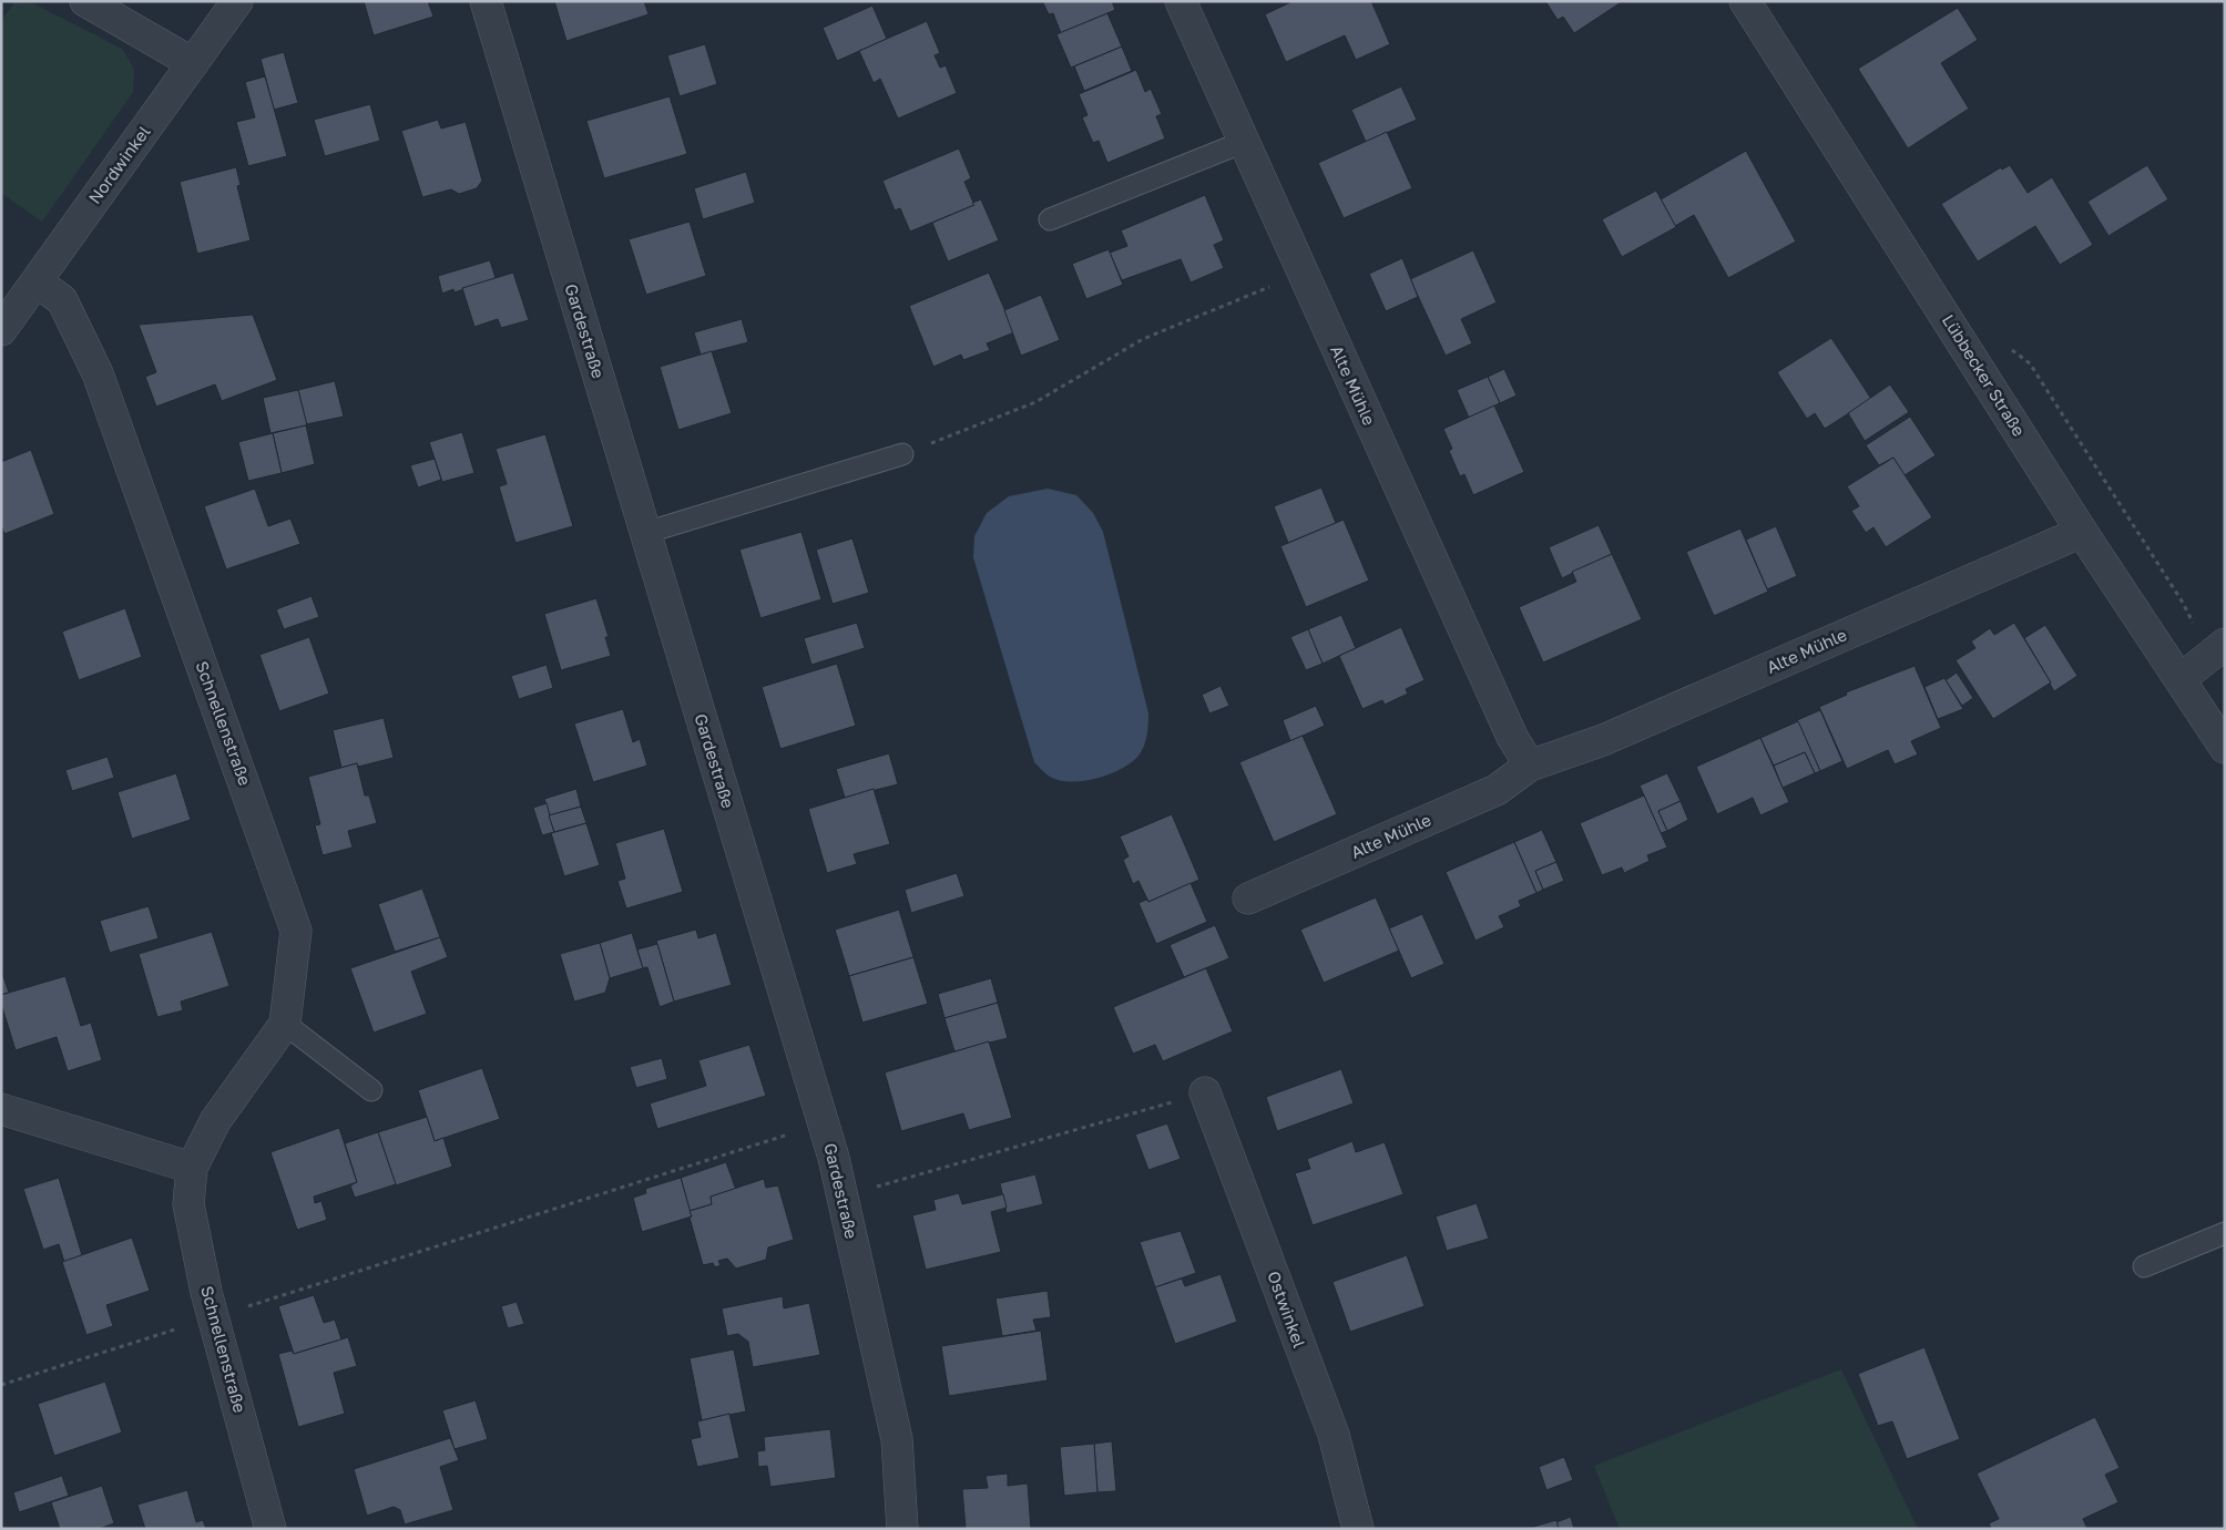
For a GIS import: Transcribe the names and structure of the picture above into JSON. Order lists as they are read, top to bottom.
{
  "streets": {
    "street": [
      "Nordwinkel",
      "Gardestraße",
      "Lübbecker Straße",
      "Alte Mühle",
      "Schnellenstraße",
      "Ostwinkel"
    ]
  },
  "crossings": [
    ["Nordwinkel", "Schnellenstraße"],
    ["Lübbecker Straße", "Alte Mühle"]
  ]
}
